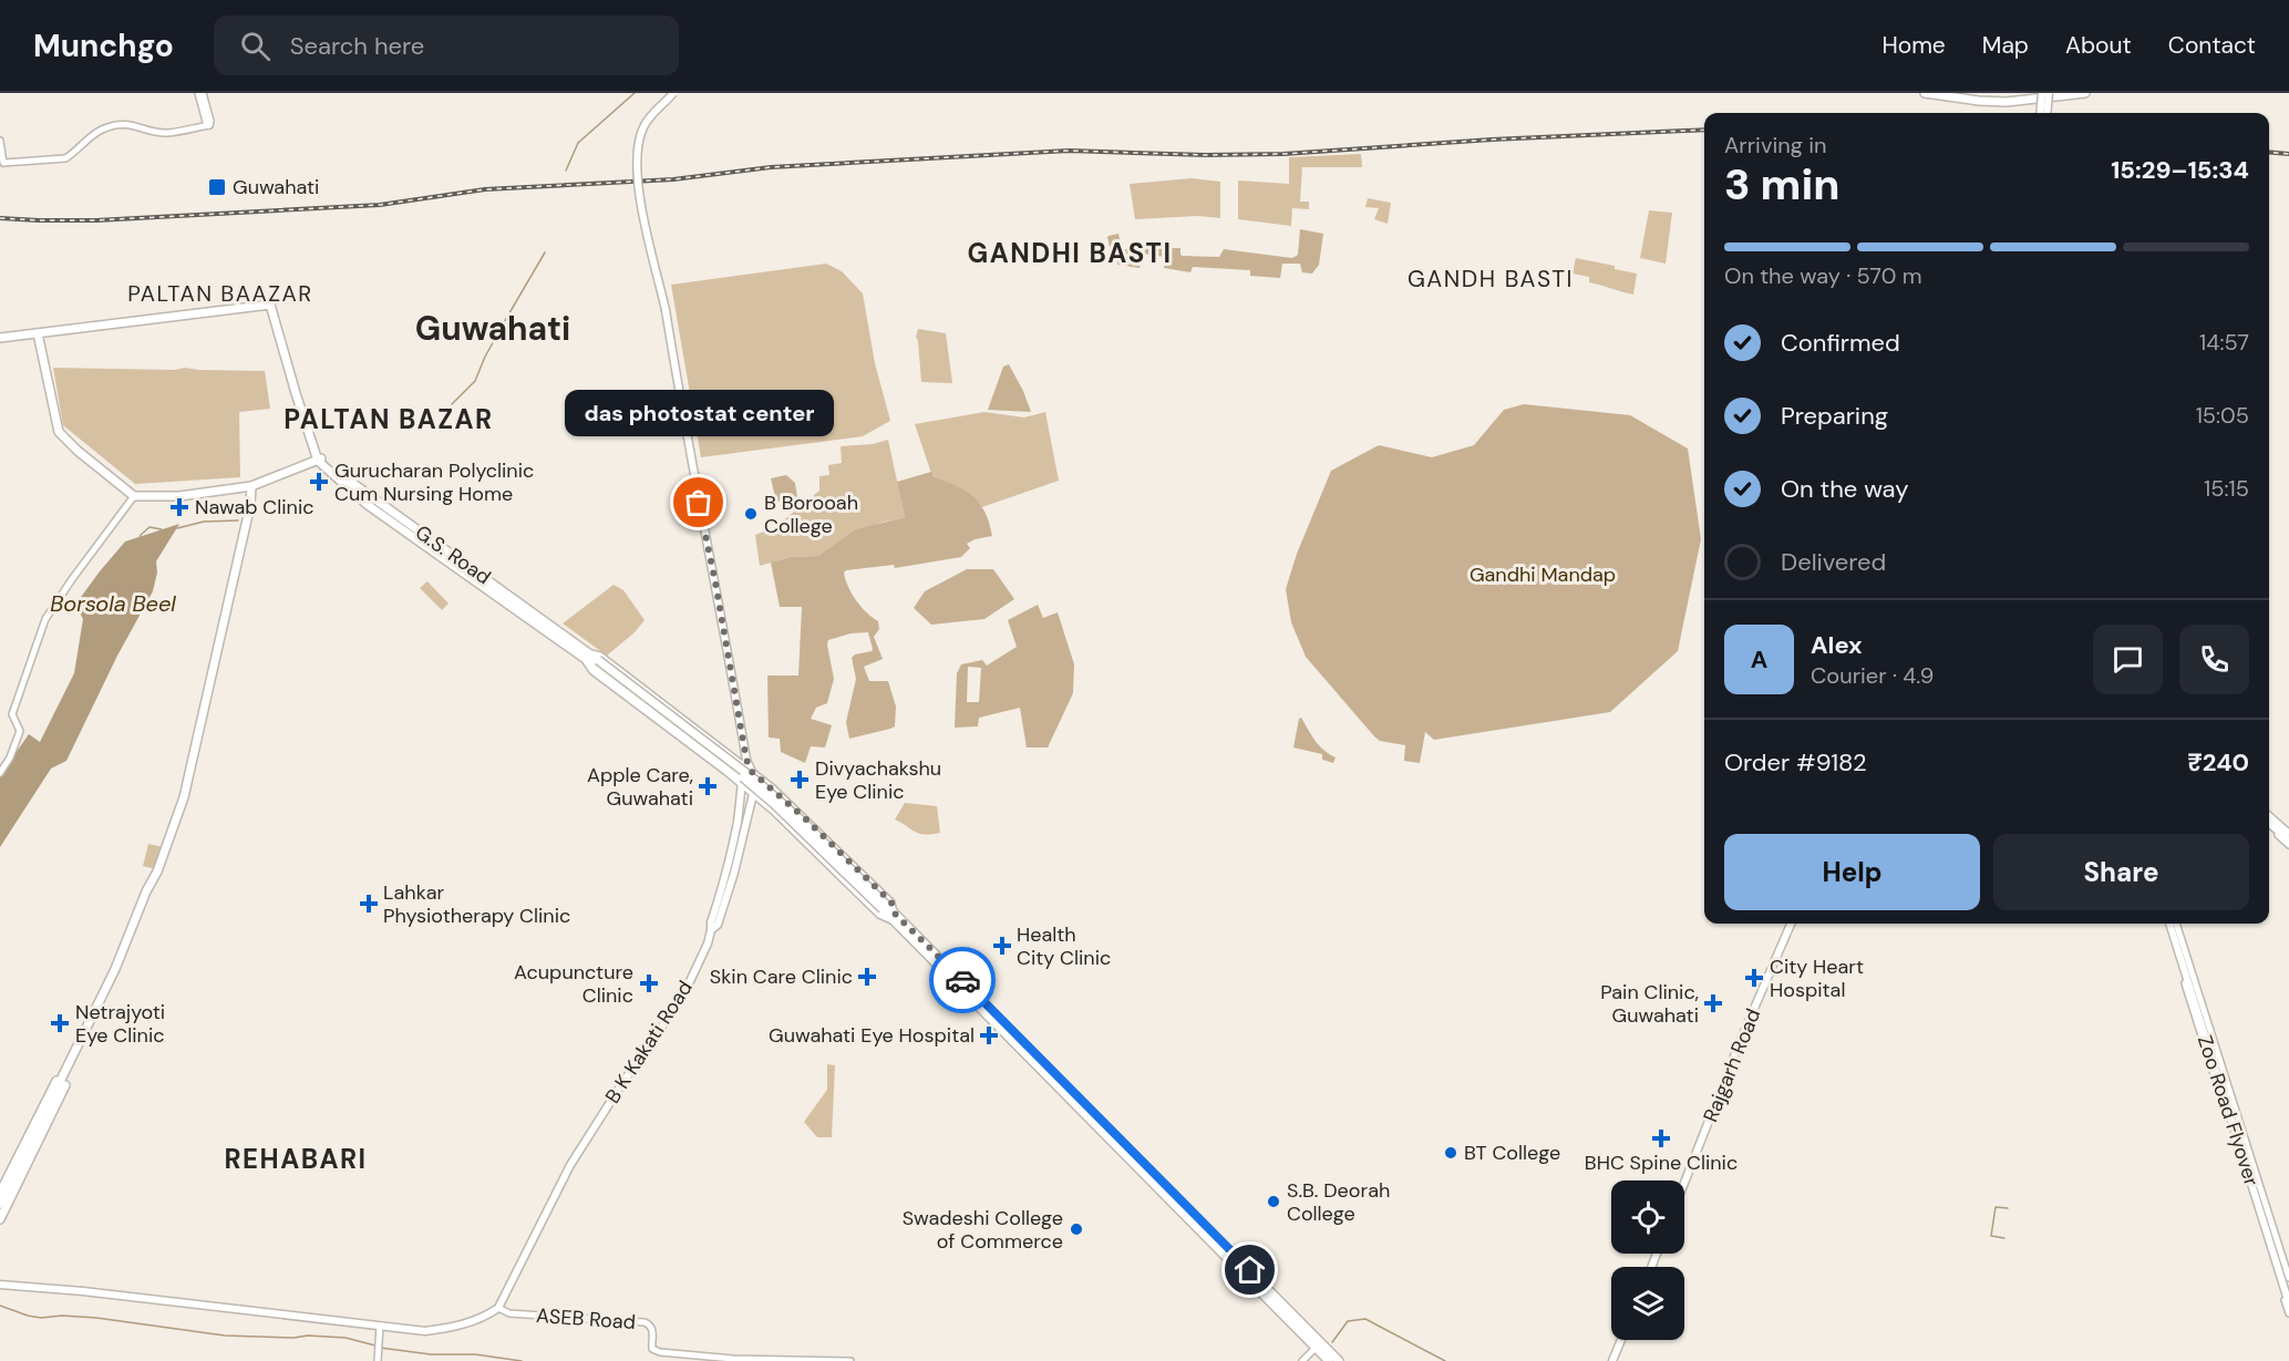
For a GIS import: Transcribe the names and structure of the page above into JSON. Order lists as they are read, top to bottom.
{
  "streets": {
    "main road": [
      "G.S. Road",
      "B K Kakati Road",
      "Rajgarh Road",
      "Zoo Road Flyover"
    ],
    "street": ["ASEB Road"]
  },
  "crossings": [
    ["B K Kakati Road", "ASEB Road"]
  ],
  "districts": [
    "GANDHI BASTI",
    "GANDH BASTI",
    "PALTAN BAAZAR",
    "Guwahati",
    "PALTAN BAZAR",
    "REHABARI"
  ],
  "water": ["Borsola Beel"],
  "parks": ["Gandhi Mandap"],
  "places": {
    "transit": ["Guwahati"],
    "health": [
      "Gurucharan Polyclinic Cum Nursing Home",
      "Nawab Clinic",
      "Divyachakshu Eye Clinic",
      "Apple Care, Guwahati",
      "Lahkar Physiotherapy Clinic",
      "Health City Clinic",
      "Skin Care Clinic",
      "City Heart Hospital",
      "Acupuncture Clinic",
      "Pain Clinic, Guwahati",
      "Netrajyoti Eye Clinic",
      "Guwahati Eye Hospital",
      "BHC Spine Clinic"
    ],
    "other": [
      "das photostat center",
      "B Borooah College",
      "BT College",
      "S.B. Deorah College",
      "Swadeshi College of Commerce"
    ]
  },
  "page": {
    "header": "Munchgo",
    "search": "Search here",
    "nav": [
      "Home",
      "Map",
      "About",
      "Contact"
    ],
    "heading": ["3 min", "Arriving in", "15:29–15:34"],
    "panel": [
      "Alex",
      "Courier · 4.9",
      "Order #9182",
      "₹240"
    ],
    "bar": "On the way · 570 m",
    "list": [
      ["Confirmed", "14:57"],
      ["Preparing", "15:05"],
      ["On the way", "15:15"],
      "Delivered"
    ],
    "bubble": "das photostat center",
    "round": "A",
    "buttons": ["Help", "Share"]
  }
}
